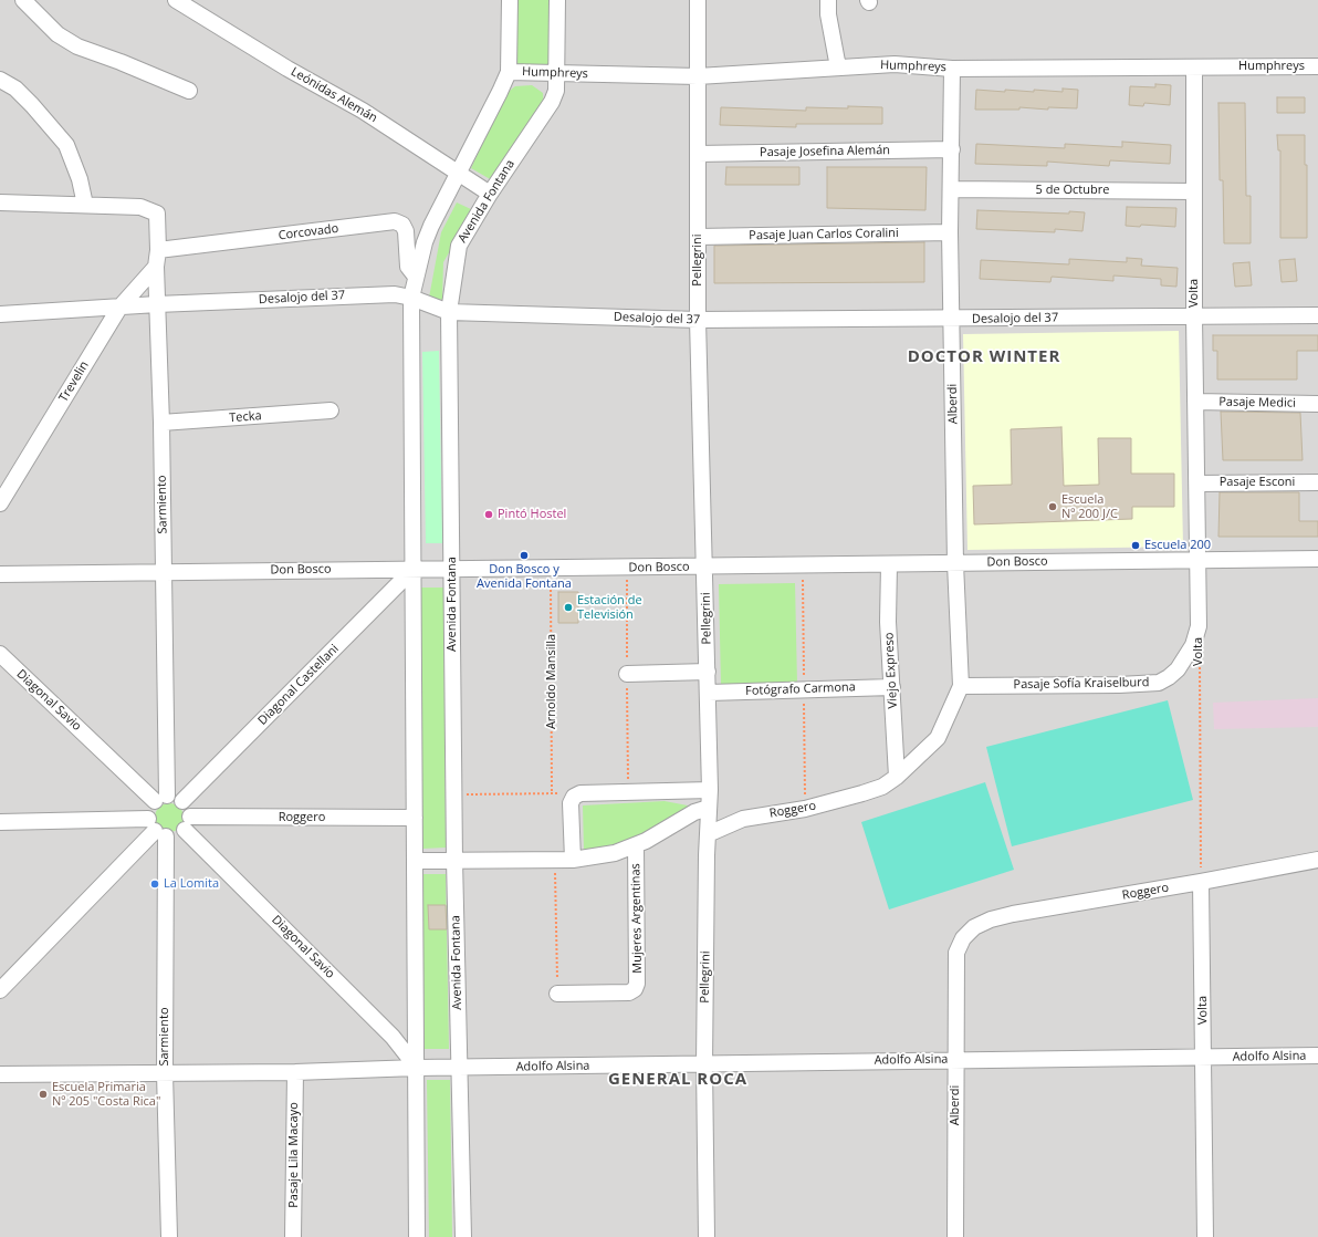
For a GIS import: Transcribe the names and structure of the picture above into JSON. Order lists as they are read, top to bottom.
{
  "streets": {
    "street": [
      "Humphreys",
      "Leónidas Alemán",
      "Pasaje Josefina Alemán",
      "5 de Octubre",
      "Avenida Fontana",
      "Corcovado",
      "Pasaje Juan Carlos Coralini",
      "Pellegrini",
      "Volta",
      "Desalojo del 37",
      "Trevelin",
      "Pasaje Medici",
      "Alberdi",
      "Tecka",
      "Pasaje Esconi",
      "Sarmiento",
      "Don Bosco",
      "Viejo Expreso",
      "Pasaje Sofía Kraiselburd",
      "Diagonal Castellani",
      "Fotógrafo Carmona",
      "Diagonal Savio",
      "Roggero",
      "Mujeres Argentinas",
      "Adolfo Alsina",
      "Pasaje Lila Macayo"
    ],
    "path": ["Arnoldo Mansilla"]
  },
  "crossings": [
    ["Humphreys", "Avenida Fontana"],
    ["Humphreys", "Pellegrini"],
    ["Humphreys", "Volta"],
    ["Humphreys", "Alberdi"],
    ["Leónidas Alemán", "Avenida Fontana"],
    ["Pasaje Josefina Alemán", "Pellegrini"],
    ["Pasaje Josefina Alemán", "Alberdi"],
    ["5 de Octubre", "Volta"],
    ["5 de Octubre", "Alberdi"],
    ["Avenida Fontana", "Desalojo del 37"],
    ["Avenida Fontana", "Don Bosco"],
    ["Avenida Fontana", "Adolfo Alsina"],
    ["Corcovado", "Sarmiento"],
    ["Pasaje Juan Carlos Coralini", "Pellegrini"],
    ["Pasaje Juan Carlos Coralini", "Alberdi"],
    ["Pellegrini", "Desalojo del 37"],
    ["Pellegrini", "Don Bosco"],
    ["Pellegrini", "Fotógrafo Carmona"],
    ["Pellegrini", "Roggero"],
    ["Pellegrini", "Adolfo Alsina"],
    ["Volta", "Desalojo del 37"],
    ["Volta", "Pasaje Medici"],
    ["Volta", "Pasaje Esconi"],
    ["Volta", "Don Bosco"],
    ["Volta", "Pasaje Sofía Kraiselburd"],
    ["Volta", "Roggero"],
    ["Volta", "Adolfo Alsina"],
    ["Desalojo del 37", "Trevelin"],
    ["Desalojo del 37", "Alberdi"],
    ["Desalojo del 37", "Sarmiento"],
    ["Trevelin", "Sarmiento"],
    ["Alberdi", "Don Bosco"],
    ["Alberdi", "Pasaje Sofía Kraiselburd"],
    ["Alberdi", "Roggero"],
    ["Alberdi", "Adolfo Alsina"],
    ["Tecka", "Sarmiento"],
    ["Sarmiento", "Don Bosco"],
    ["Sarmiento", "Diagonal Castellani"],
    ["Sarmiento", "Diagonal Savio"],
    ["Sarmiento", "Roggero"],
    ["Sarmiento", "Adolfo Alsina"],
    ["Don Bosco", "Viejo Expreso"],
    ["Don Bosco", "Arnoldo Mansilla"],
    ["Don Bosco", "Diagonal Castellani"],
    ["Viejo Expreso", "Fotógrafo Carmona"],
    ["Viejo Expreso", "Roggero"],
    ["Pasaje Sofía Kraiselburd", "Roggero"],
    ["Diagonal Castellani", "Diagonal Savio"],
    ["Diagonal Castellani", "Roggero"],
    ["Diagonal Savio", "Roggero"],
    ["Diagonal Savio", "Adolfo Alsina"],
    ["Adolfo Alsina", "Pasaje Lila Macayo"]
  ],
  "districts": ["DOCTOR WINTER", "GENERAL ROCA"],
  "places": [
    "Escuela Nº 200 J/C",
    "Pintó Hostel",
    "Escuela 200",
    "Don Bosco y Avenida Fontana",
    "Estación de Televisión",
    "La Lomita",
    "Escuela Primaria Nº 205 \"Costa Rica\""
  ]
}
